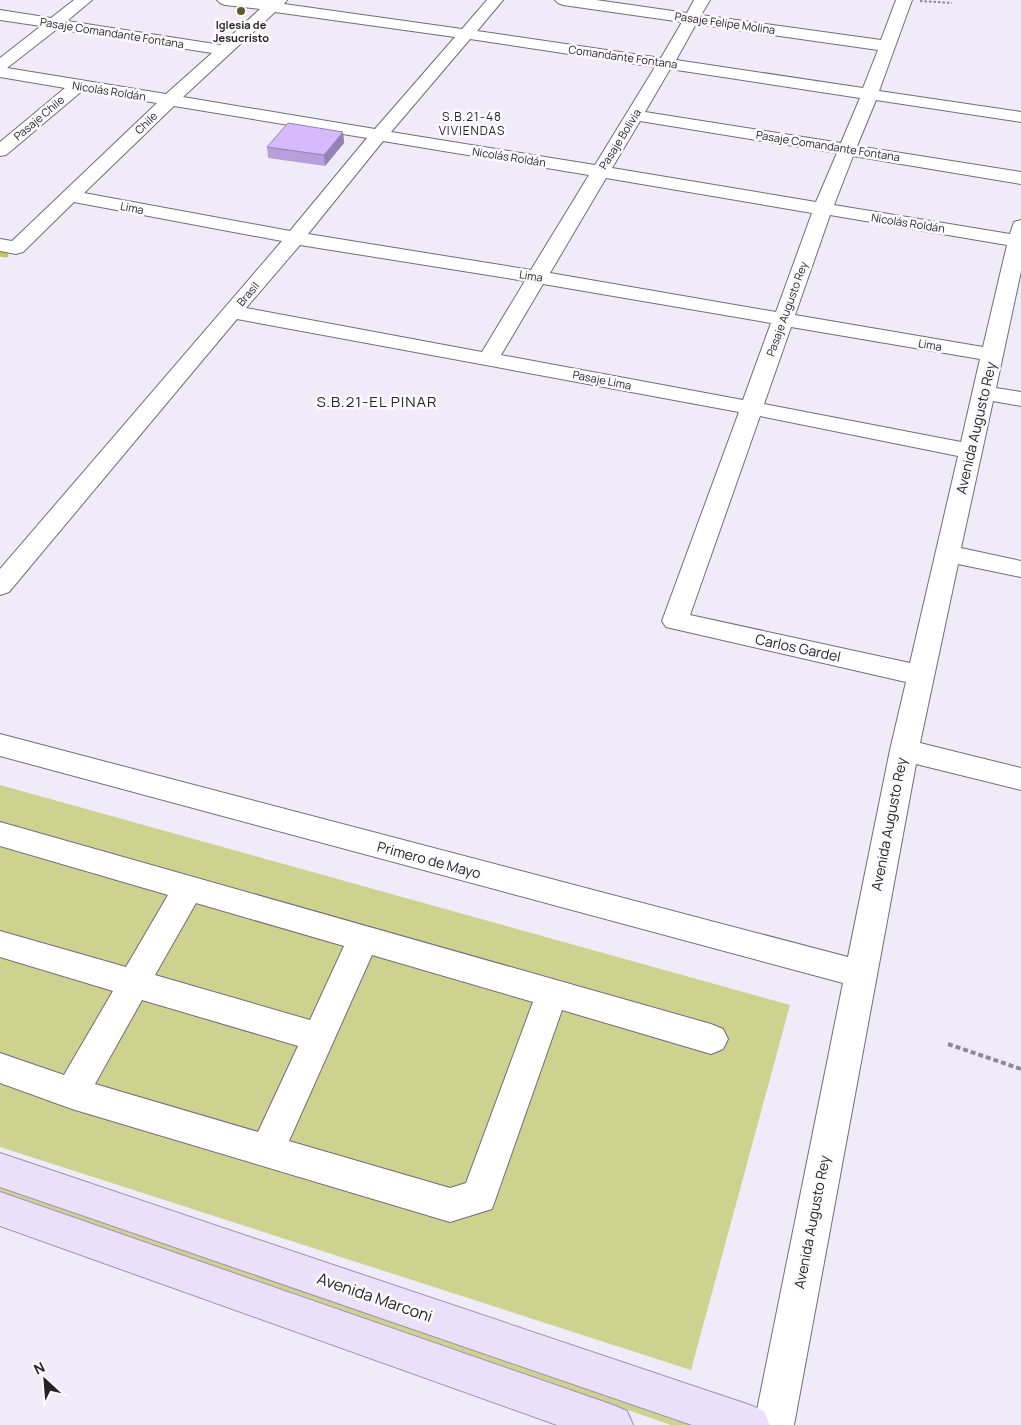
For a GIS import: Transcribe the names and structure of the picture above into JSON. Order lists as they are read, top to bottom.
{
  "streets": {
    "main road": ["Avenida Marconi"],
    "street": [
      "Pasaje Felipe Molina",
      "Pasaje Comandante Fontana",
      "Comandante Fontana",
      "Nicolás Roldán",
      "Pasaje Chile",
      "Chile",
      "Pasaje Bolivia",
      "Lima",
      "Brasil",
      "Pasaje Augusto Rey",
      "Pasaje Lima",
      "Avenida Augusto Rey",
      "Carlos Gardel",
      "Primero de Mayo"
    ]
  },
  "crossings": [
    ["Pasaje Felipe Molina", "Pasaje Bolivia"],
    ["Pasaje Felipe Molina", "Pasaje Augusto Rey"],
    ["Pasaje Comandante Fontana", "Chile"],
    ["Pasaje Comandante Fontana", "Pasaje Bolivia"],
    ["Pasaje Comandante Fontana", "Pasaje Augusto Rey"],
    ["Comandante Fontana", "Chile"],
    ["Comandante Fontana", "Pasaje Bolivia"],
    ["Comandante Fontana", "Brasil"],
    ["Comandante Fontana", "Pasaje Augusto Rey"],
    ["Nicolás Roldán", "Pasaje Chile"],
    ["Nicolás Roldán", "Chile"],
    ["Nicolás Roldán", "Pasaje Bolivia"],
    ["Nicolás Roldán", "Brasil"],
    ["Nicolás Roldán", "Pasaje Augusto Rey"],
    ["Nicolás Roldán", "Avenida Augusto Rey"],
    ["Chile", "Lima"],
    ["Pasaje Bolivia", "Lima"],
    ["Pasaje Bolivia", "Pasaje Lima"],
    ["Lima", "Brasil"],
    ["Lima", "Pasaje Augusto Rey"],
    ["Lima", "Avenida Augusto Rey"],
    ["Brasil", "Pasaje Lima"],
    ["Pasaje Augusto Rey", "Pasaje Lima"],
    ["Pasaje Augusto Rey", "Carlos Gardel"],
    ["Pasaje Lima", "Avenida Augusto Rey"],
    ["Avenida Augusto Rey", "Carlos Gardel"],
    ["Avenida Augusto Rey", "Primero de Mayo"]
  ],
  "districts": ["S.B.21-48 VIVIENDAS", "S.B.21-EL PINAR"],
  "places": ["Iglesia de Jesucristo"],
  "north": "top left"
}
